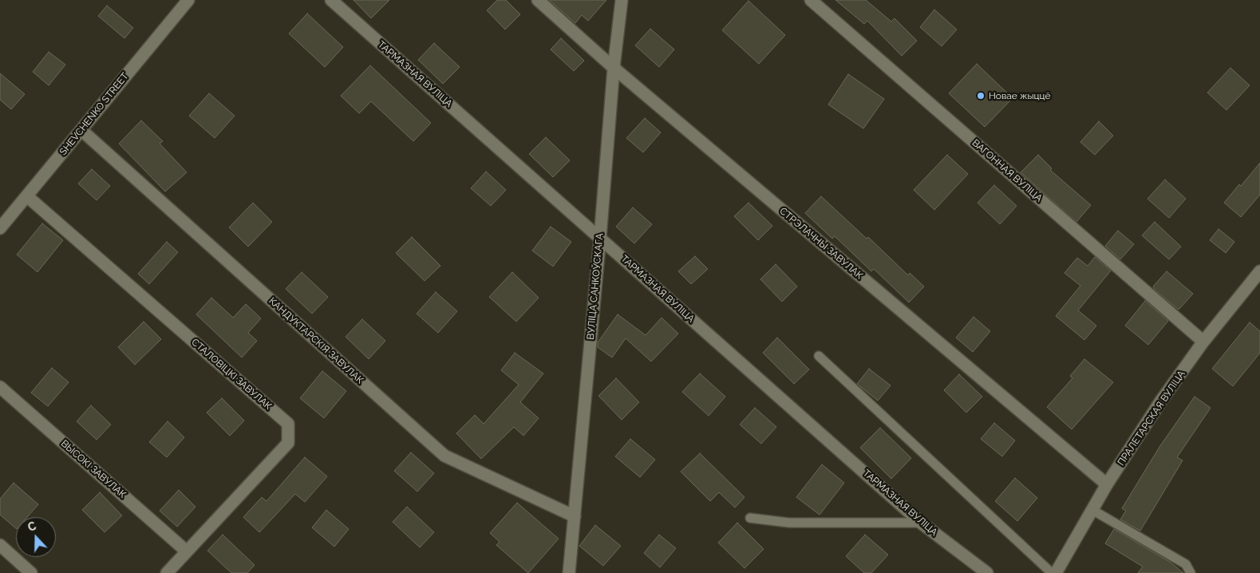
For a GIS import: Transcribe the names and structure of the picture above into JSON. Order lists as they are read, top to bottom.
{
  "streets": {
    "street": [
      "ТАРМАЗНАЯ ВУЛІЦА",
      "SHEVCHENKO STREET",
      "ВАГОННАЯ ВУЛІЦА",
      "СТРЭЛАЧНЫ ЗАВУЛАК",
      "ВУЛІЦА САНКОЎСКАГА",
      "КАНДУКТАРСКІЯ ЗАВУЛАК",
      "СТАЛОВІЦКІ ЗАВУЛАК",
      "ПРАЛЕТАРСКАЯ ВУЛІЦА",
      "ВЫСОКІ ЗАВУЛАК"
    ]
  },
  "crossings": [
    ["ТАРМАЗНАЯ ВУЛІЦА", "ВУЛІЦА САНКОЎСКАГА"],
    ["SHEVCHENKO STREET", "КАНДУКТАРСКІЯ ЗАВУЛАК"],
    ["SHEVCHENKO STREET", "СТАЛОВІЦКІ ЗАВУЛАК"],
    ["ВАГОННАЯ ВУЛІЦА", "ПРАЛЕТАРСКАЯ ВУЛІЦА"],
    ["СТРЭЛАЧНЫ ЗАВУЛАК", "ВУЛІЦА САНКОЎСКАГА"],
    ["СТРЭЛАЧНЫ ЗАВУЛАК", "ПРАЛЕТАРСКАЯ ВУЛІЦА"],
    ["ВУЛІЦА САНКОЎСКАГА", "КАНДУКТАРСКІЯ ЗАВУЛАК"],
    ["СТАЛОВІЦКІ ЗАВУЛАК", "ВЫСОКІ ЗАВУЛАК"]
  ],
  "places": ["Новае жыццё"],
  "north": "top"
}
